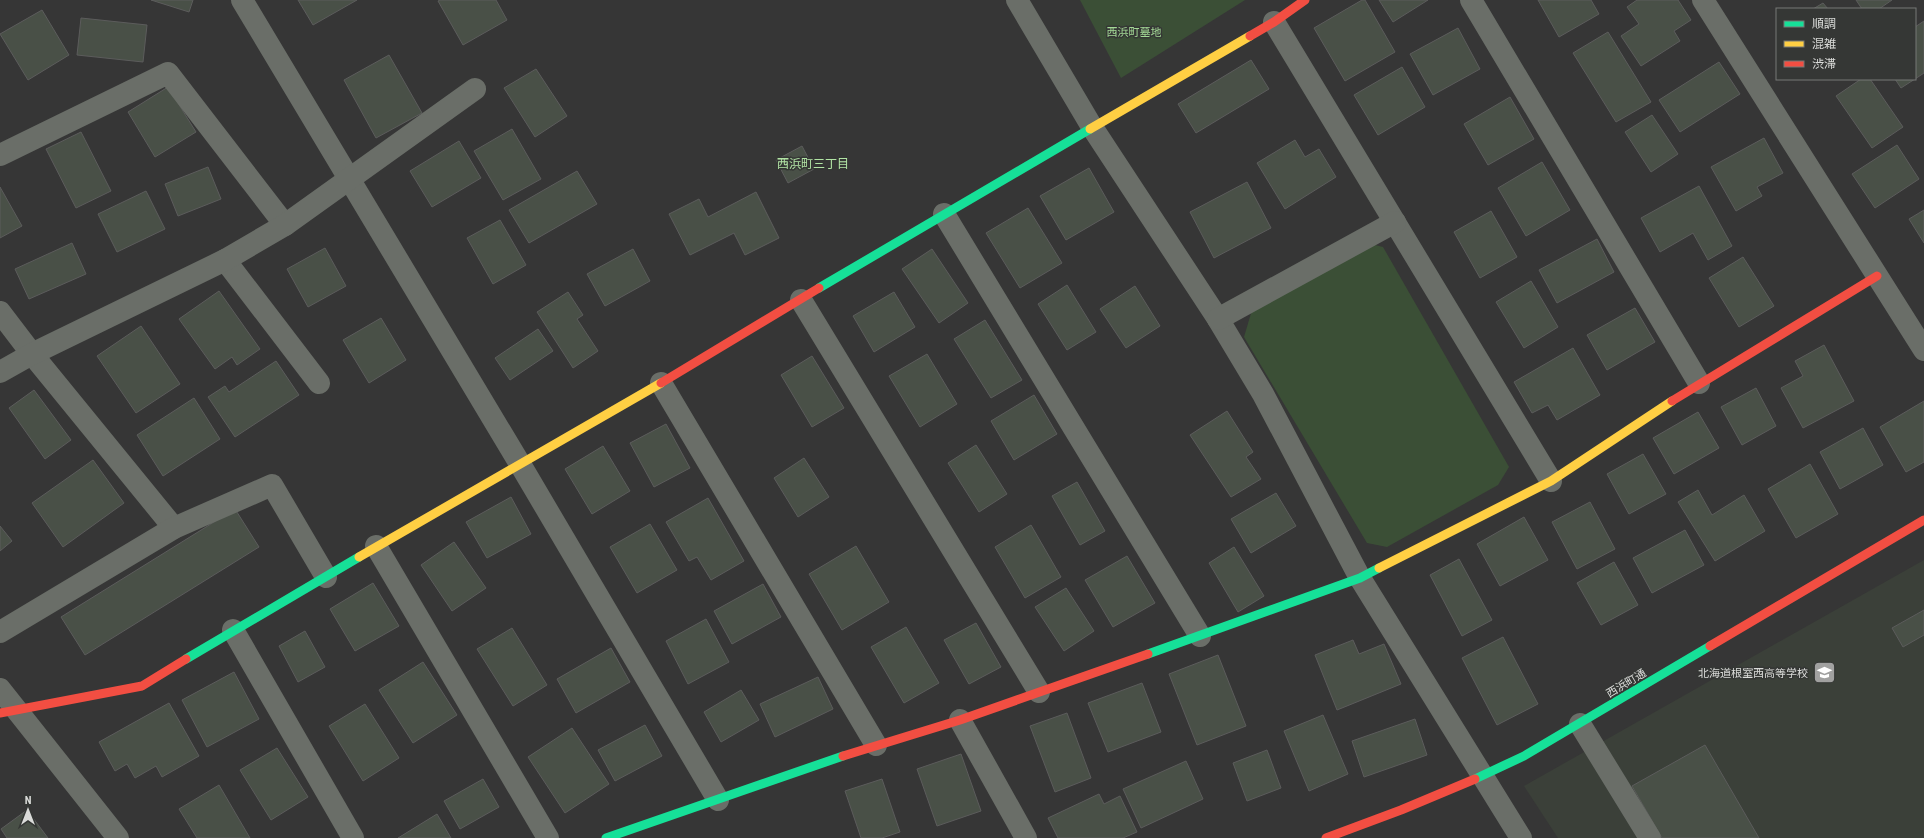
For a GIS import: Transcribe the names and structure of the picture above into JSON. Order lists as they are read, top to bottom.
{
  "streets": {
    "street": ["西浜町通"]
  },
  "districts": ["西浜町三丁目"],
  "parks": ["西浜町墓地"],
  "places": {
    "school or university": ["北海道根室西高等学校"]
  },
  "legend": ["順調", "混雑", "渋滞"],
  "north": "top"
}
